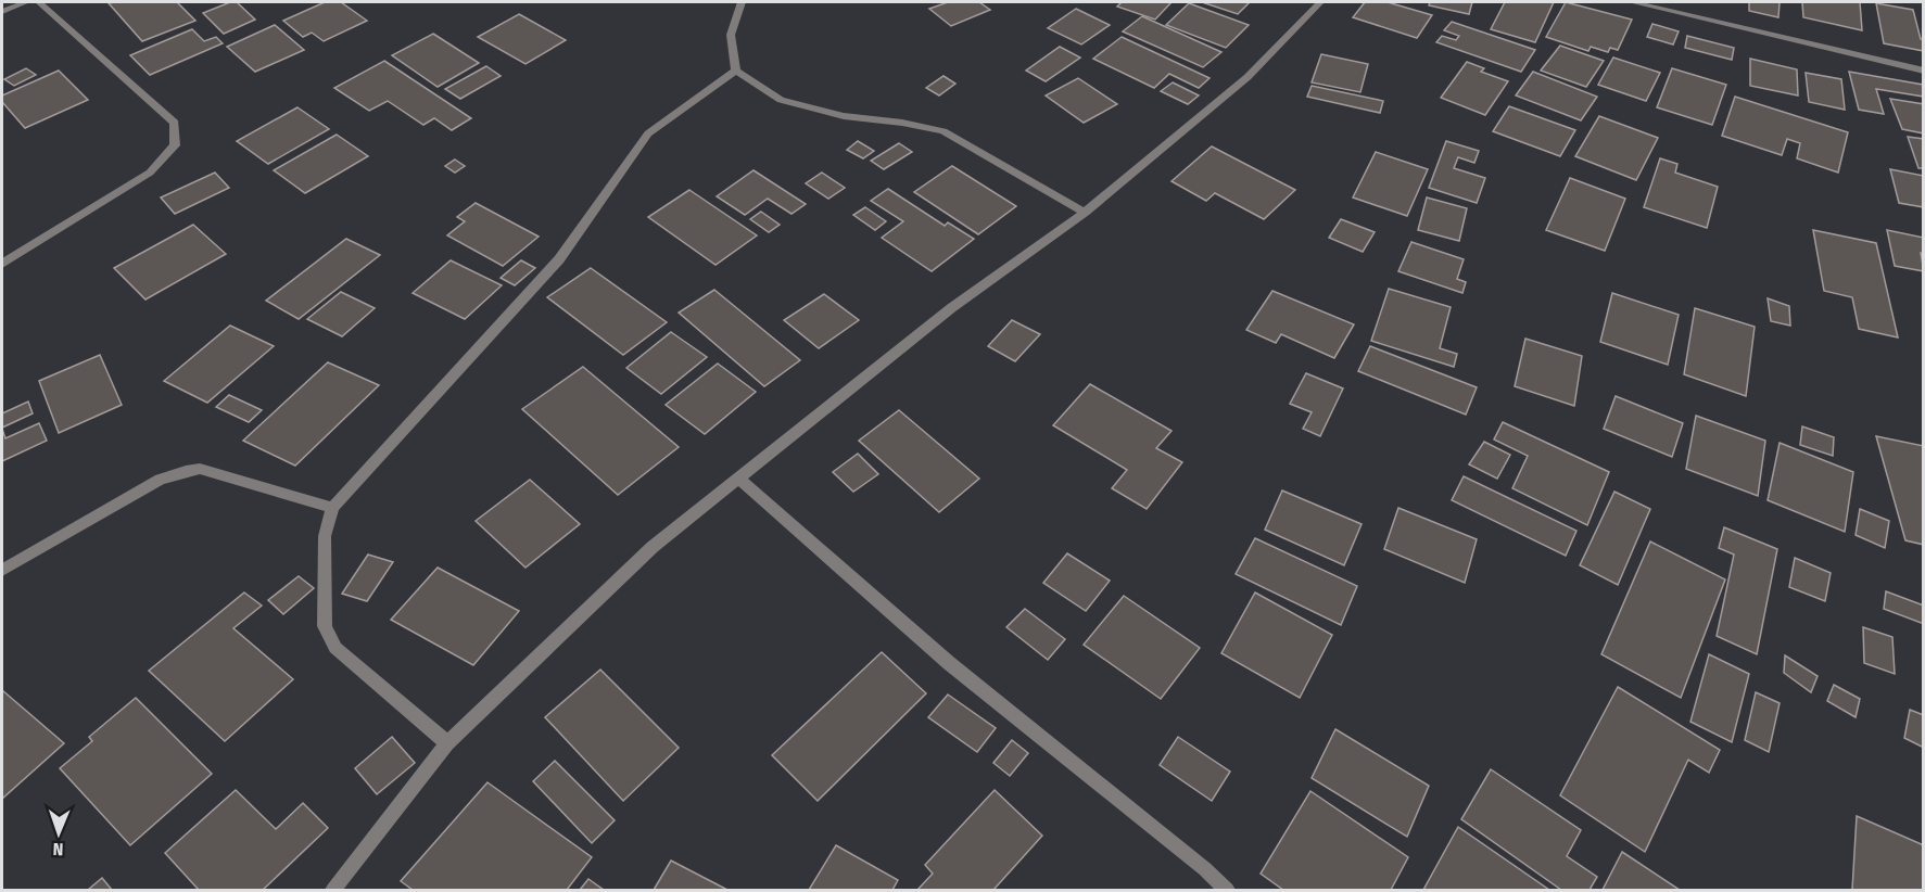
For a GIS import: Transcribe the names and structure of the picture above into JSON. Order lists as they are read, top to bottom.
{
  "north": "bottom"
}
